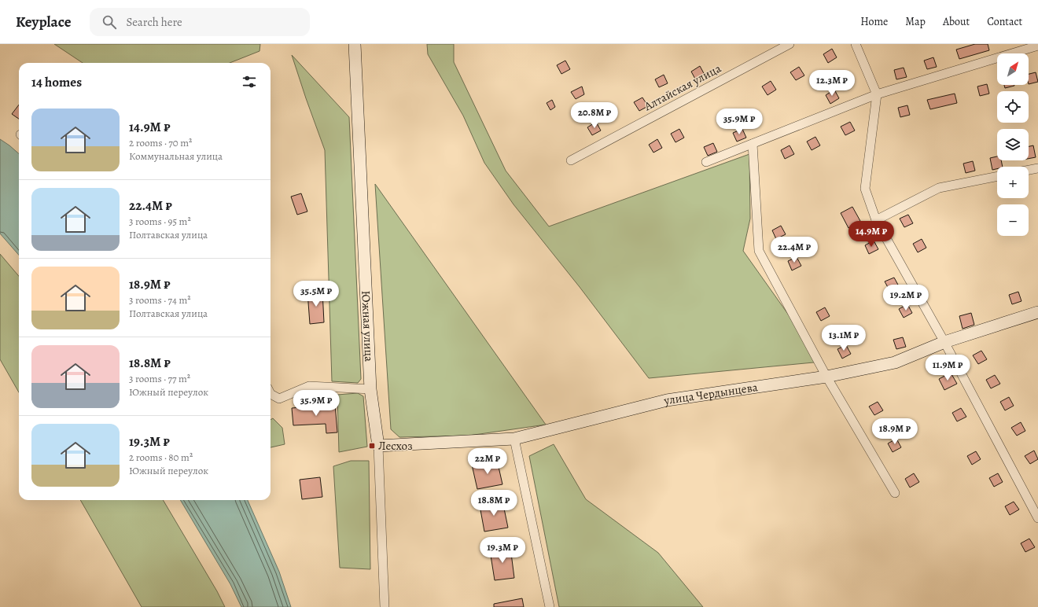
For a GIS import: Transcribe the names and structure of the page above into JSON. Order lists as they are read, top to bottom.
{
  "streets": {
    "street": ["Алтайская улица", "Южная улица", "улица Чердынцева"]
  },
  "crossings": [
    ["Южная улица", "улица Чердынцева"]
  ],
  "places": {
    "transit": ["Лесхоз"]
  },
  "north": "top right",
  "page": {
    "header": "Keyplace",
    "search": "Search here",
    "nav": [
      "Home",
      "Map",
      "About",
      "Contact"
    ],
    "map_buttons": ["+", "−"],
    "heading": "14 homes",
    "price": [
      "12.3M ₽",
      "20.8M ₽",
      "35.9M ₽",
      "14.9M ₽",
      "22.4M ₽",
      "35.5M ₽",
      "19.2M ₽",
      "13.1M ₽",
      "11.9M ₽",
      "35.9M ₽",
      "18.9M ₽",
      "22M ₽",
      "18.8M ₽",
      "19.3M ₽"
    ],
    "list": [
      {
        "name": "14.9M ₽",
        "note": "2 rooms · 70 m² · Коммунальная улица"
      },
      {
        "name": "22.4M ₽",
        "note": "3 rooms · 95 m² · Полтавская улица"
      },
      {
        "name": "18.9M ₽",
        "note": "3 rooms · 74 m² · Полтавская улица"
      },
      {
        "name": "18.8M ₽",
        "note": "3 rooms · 77 m² · Южный переулок"
      },
      {
        "name": "19.3M ₽",
        "note": "2 rooms · 80 m² · Южный переулок"
      }
    ]
  }
}
